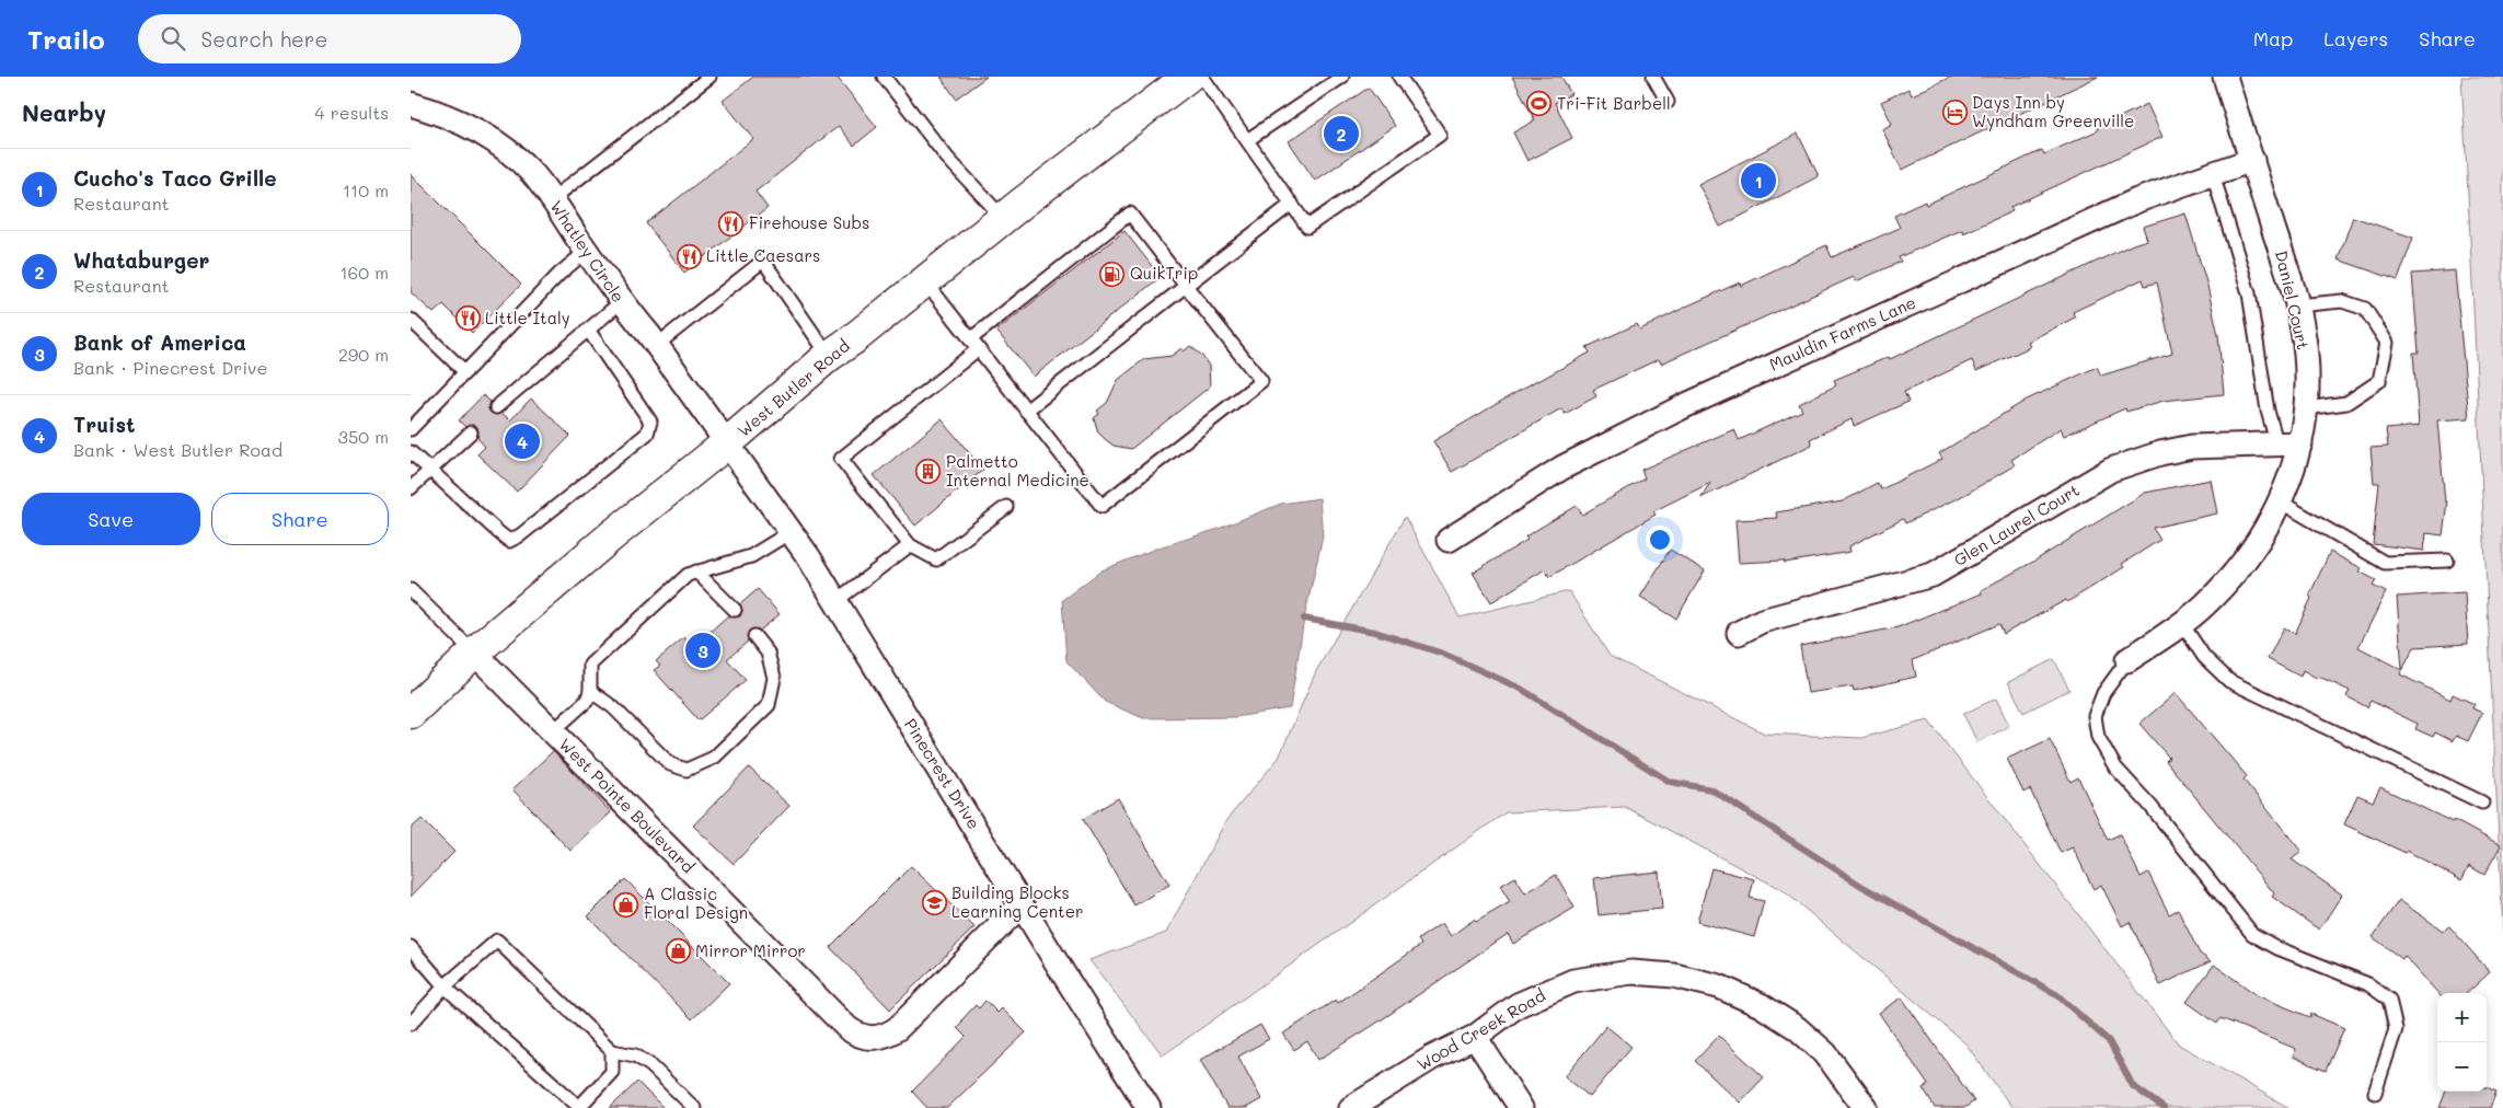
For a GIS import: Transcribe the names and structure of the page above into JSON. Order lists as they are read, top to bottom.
{
  "streets": {
    "main road": ["West Butler Road"],
    "street": [
      "Whatley Circle",
      "Daniel Court",
      "Mauldin Farms Lane",
      "Glen Laurel Court",
      "Pinecrest Drive",
      "West Pointe Boulevard",
      "Wood Creek Road"
    ]
  },
  "crossings": [
    ["Whatley Circle", "West Butler Road"],
    ["Whatley Circle", "Pinecrest Drive"],
    ["Daniel Court", "Mauldin Farms Lane"],
    ["Daniel Court", "Glen Laurel Court"],
    ["West Butler Road", "Pinecrest Drive"],
    ["West Butler Road", "West Pointe Boulevard"],
    ["Pinecrest Drive", "West Pointe Boulevard"]
  ],
  "places": {
    "sports": ["Tri-Fit Barbell"],
    "hotel": ["Days Inn by Wyndham Greenville"],
    "restaurant": ["Firehouse Subs", "Little Caesars", "Little Italy"],
    "fuel station": ["QuikTrip"],
    "building": ["Palmetto Internal Medicine"],
    "school or university": ["Building Blocks Learning Center"],
    "shop": ["A Classic Floral Design", "Mirror Mirror"]
  },
  "page": {
    "header": "Trailo",
    "search": "Search here",
    "nav": ["Map", "Layers", "Share"],
    "heading": ["Nearby", "4 results"],
    "pins": [
      "2",
      "1",
      "4",
      "3"
    ],
    "list": [
      {
        "mark": "1",
        "name": "Cucho's Taco Grille",
        "note": "Restaurant",
        "value": "110 m"
      },
      {
        "mark": "2",
        "name": "Whataburger",
        "note": "Restaurant",
        "value": "160 m"
      },
      {
        "mark": "3",
        "name": "Bank of America",
        "note": "Bank · Pinecrest Drive",
        "value": "290 m"
      },
      {
        "mark": "4",
        "name": "Truist",
        "note": "Bank · West Butler Road",
        "value": "350 m"
      }
    ],
    "buttons": ["Save", "Share"],
    "map_buttons": ["+", "−"]
  }
}
